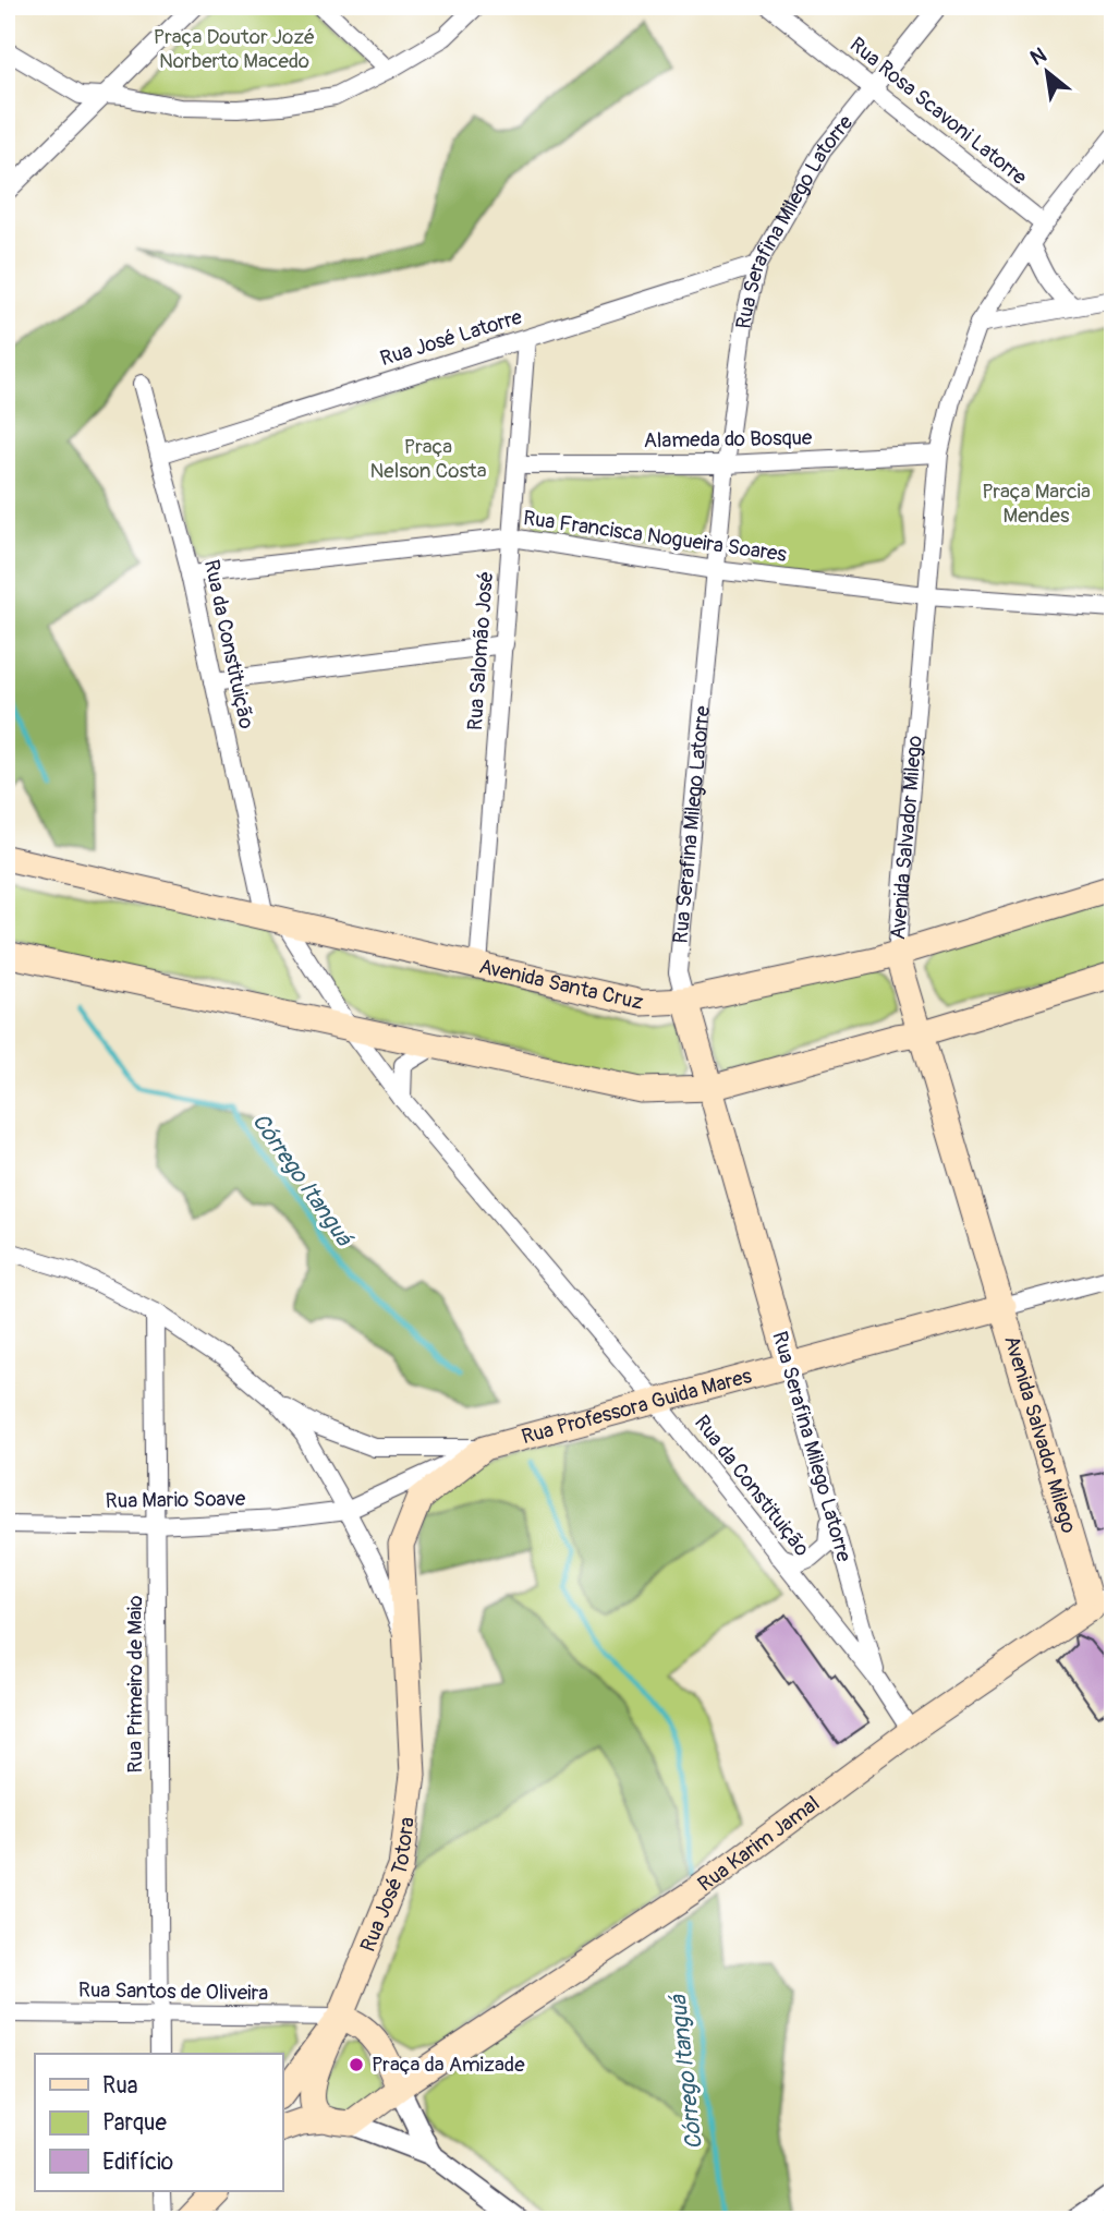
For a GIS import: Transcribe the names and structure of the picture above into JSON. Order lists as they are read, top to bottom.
{
  "streets": {
    "main road": [
      "Rua Serafina Milego Latorre",
      "Avenida Salvador Milego",
      "Avenida Santa Cruz",
      "Rua Professora Guida Mares",
      "Rua Karim Jamal",
      "Rua José Totora"
    ],
    "street": [
      "Rua Rosa Scavoni Latorre",
      "Rua José Latorre",
      "Alameda do Bosque",
      "Rua Francisca Nogueira Soares",
      "Rua da Constituição",
      "Rua Salomão José",
      "Rua Mario Soave",
      "Rua Primeiro de Maio",
      "Rua Santos de Oliveira"
    ]
  },
  "crossings": [
    ["Rua Rosa Scavoni Latorre", "Rua Serafina Milego Latorre"],
    ["Rua Rosa Scavoni Latorre", "Avenida Salvador Milego"],
    ["Rua Serafina Milego Latorre", "Rua José Latorre"],
    ["Rua Serafina Milego Latorre", "Alameda do Bosque"],
    ["Rua Serafina Milego Latorre", "Rua Francisca Nogueira Soares"],
    ["Rua Serafina Milego Latorre", "Rua da Constituição"],
    ["Rua Serafina Milego Latorre", "Avenida Santa Cruz"],
    ["Rua Serafina Milego Latorre", "Rua Professora Guida Mares"],
    ["Rua José Latorre", "Rua da Constituição"],
    ["Rua José Latorre", "Rua Salomão José"],
    ["Alameda do Bosque", "Rua Salomão José"],
    ["Alameda do Bosque", "Avenida Salvador Milego"],
    ["Rua Francisca Nogueira Soares", "Rua da Constituição"],
    ["Rua Francisca Nogueira Soares", "Rua Salomão José"],
    ["Rua Francisca Nogueira Soares", "Avenida Salvador Milego"],
    ["Rua da Constituição", "Avenida Santa Cruz"],
    ["Rua da Constituição", "Rua Professora Guida Mares"],
    ["Rua da Constituição", "Rua Karim Jamal"],
    ["Rua Salomão José", "Avenida Santa Cruz"],
    ["Avenida Salvador Milego", "Avenida Santa Cruz"],
    ["Avenida Salvador Milego", "Rua Professora Guida Mares"],
    ["Avenida Salvador Milego", "Rua Karim Jamal"],
    ["Rua Professora Guida Mares", "Rua Mario Soave"],
    ["Rua Professora Guida Mares", "Rua José Totora"],
    ["Rua Mario Soave", "Rua Primeiro de Maio"],
    ["Rua Mario Soave", "Rua José Totora"],
    ["Rua Primeiro de Maio", "Rua Santos de Oliveira"],
    ["Rua José Totora", "Rua Santos de Oliveira"]
  ],
  "water": ["Córrego Itanguá"],
  "parks": ["Praça Doutor Jozé Norberto Macedo", "Praça Nelson Costa", "Praça Marcia Mendes"],
  "places": ["Praça da Amizade"],
  "legend": ["Rua", "Parque", "Edifício"],
  "north": "top left"
}
